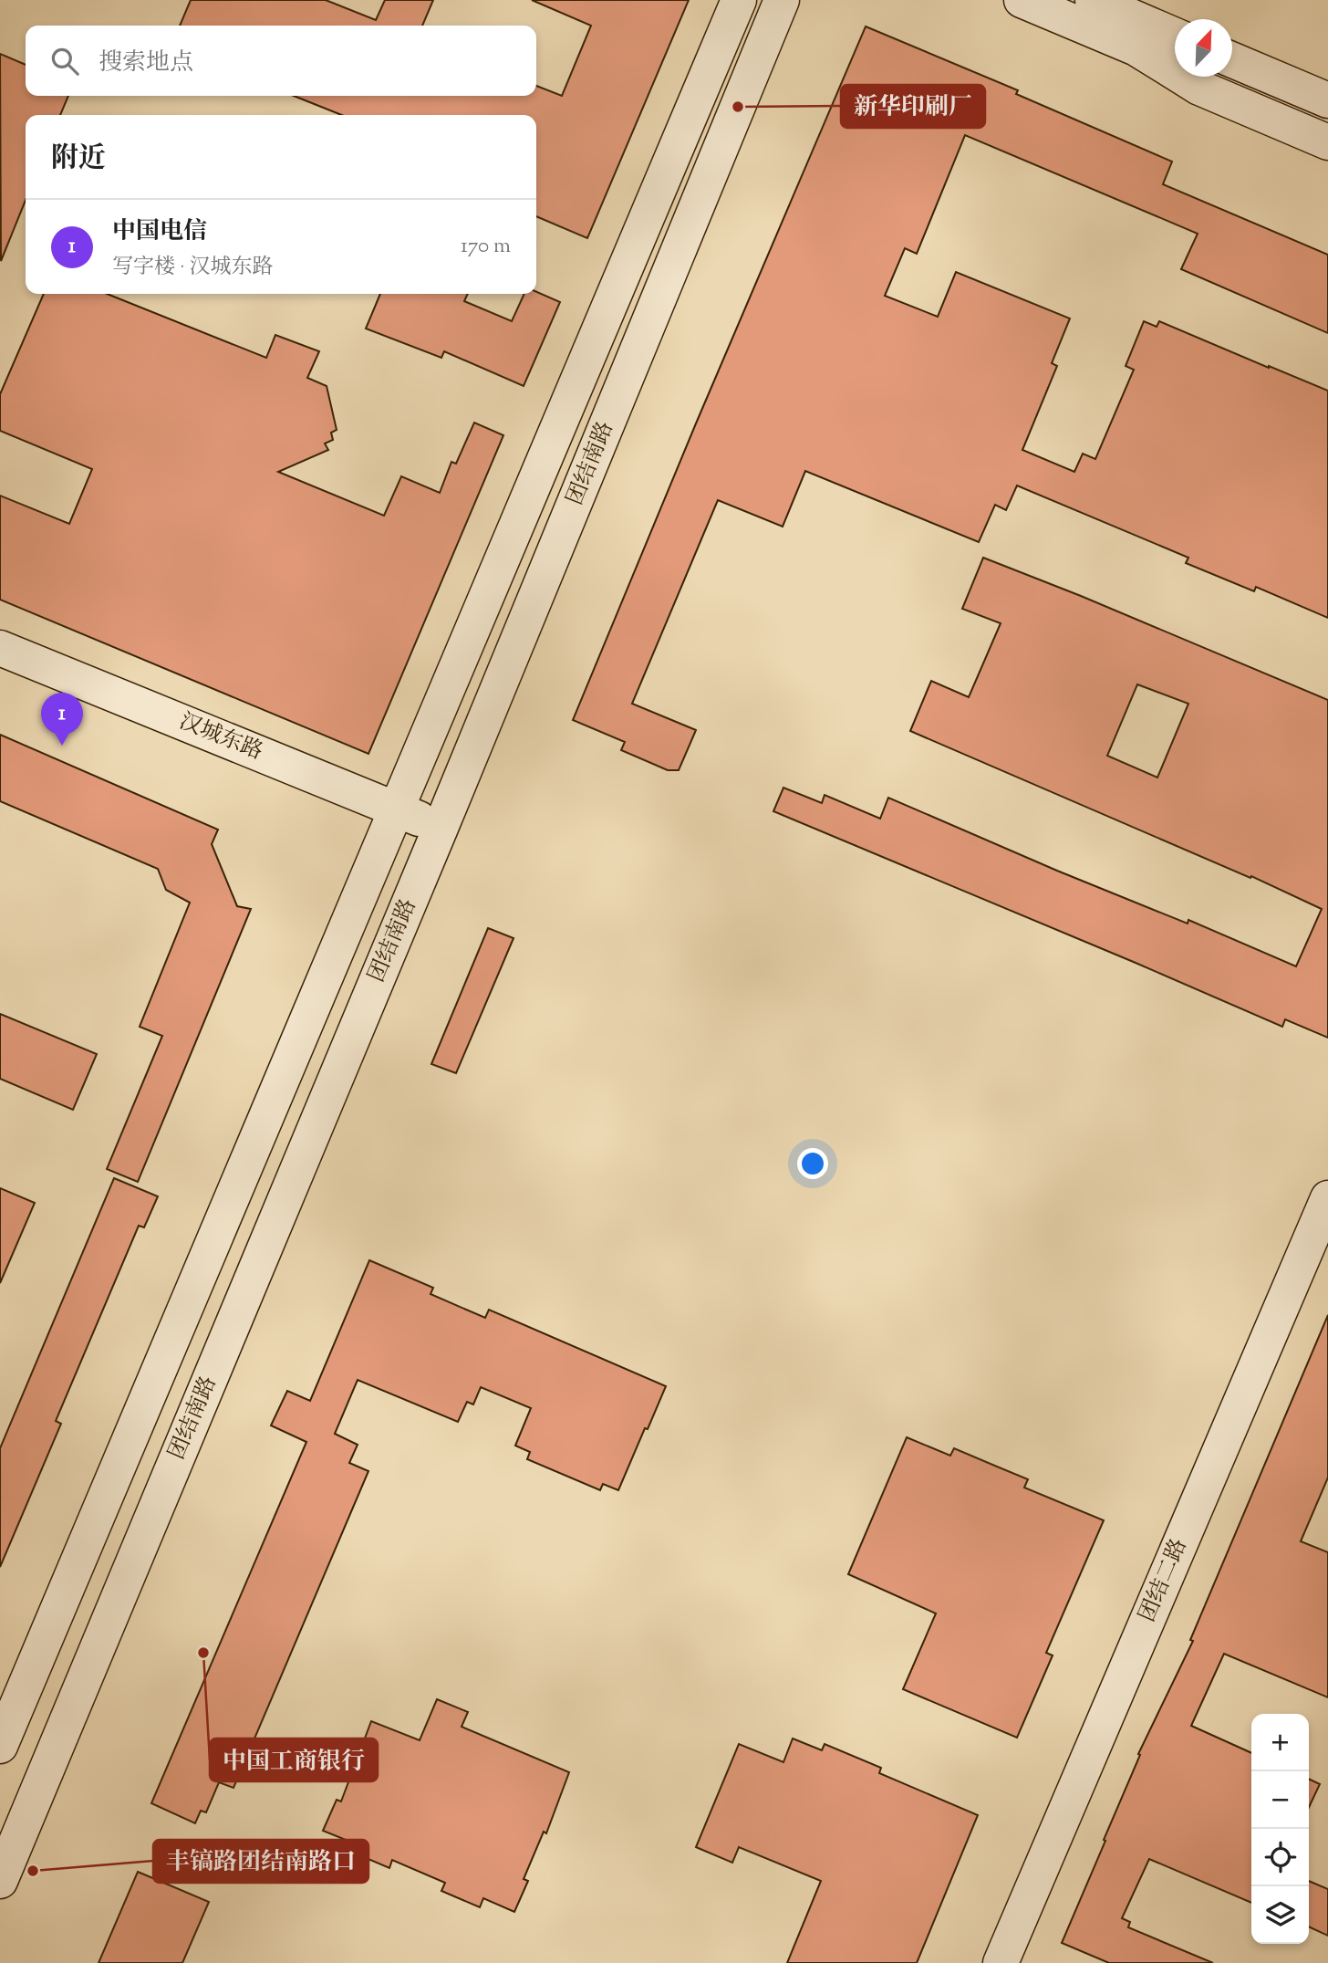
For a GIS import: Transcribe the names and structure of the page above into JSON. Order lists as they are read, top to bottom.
{
  "streets": {
    "street": ["团结南路", "汉城东路", "团结二路"]
  },
  "crossings": [
    ["团结南路", "汉城东路"]
  ],
  "places": ["新华印刷厂", "中国工商银行", "丰镐路团结南路口"],
  "north": "top right",
  "page": {
    "search": "搜索地点",
    "heading": "附近",
    "list": [
      {
        "mark": "1",
        "name": "中国电信",
        "note": "写字楼 · 汉城东路",
        "value": "170 m"
      }
    ],
    "pins": "1",
    "map_buttons": ["+", "−"]
  }
}
